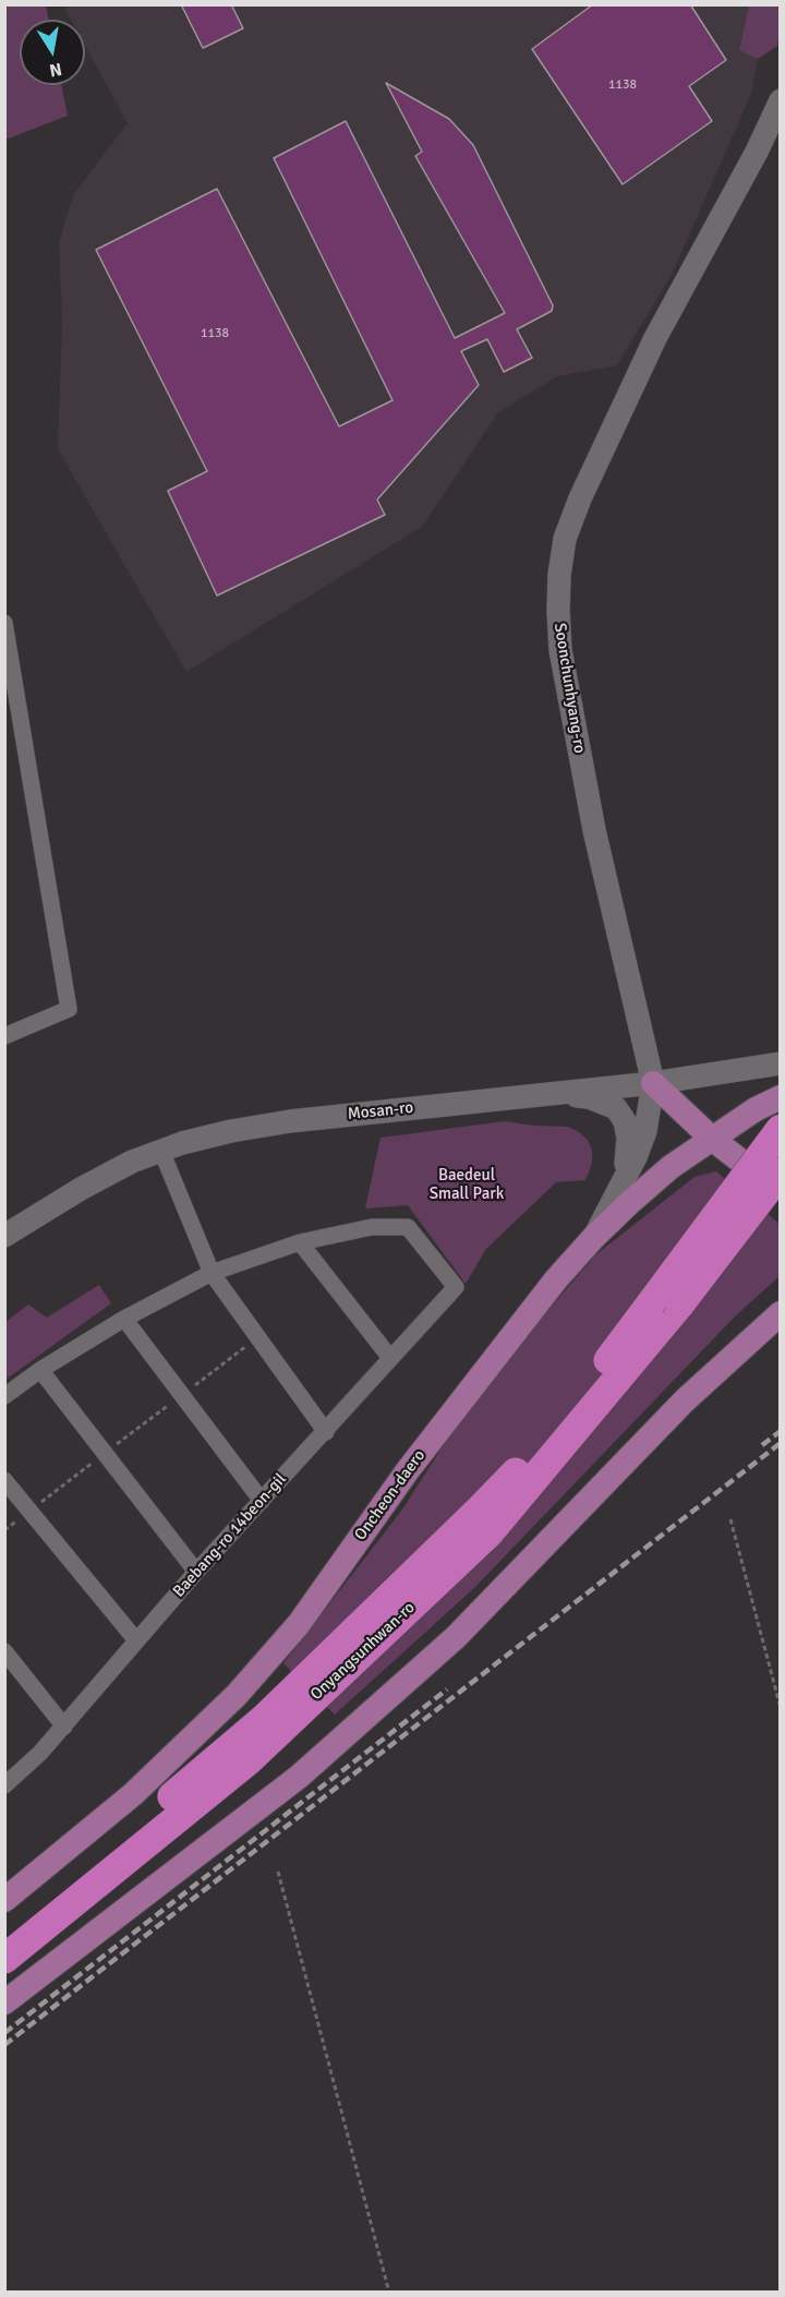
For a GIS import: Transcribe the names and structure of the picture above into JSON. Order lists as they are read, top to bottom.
{
  "streets": {
    "highway": ["Onyangsunhwan-ro"],
    "main road": ["Oncheon-daero"],
    "street": ["Soonchunhyang-ro", "Mosan-ro", "Baebang-ro 14beon-gil"]
  },
  "crossings": [
    ["Soonchunhyang-ro", "Mosan-ro"]
  ],
  "parks": ["Baedeul Small Park"],
  "house_numbers": ["1138", "1138"],
  "north": "bottom"
}
